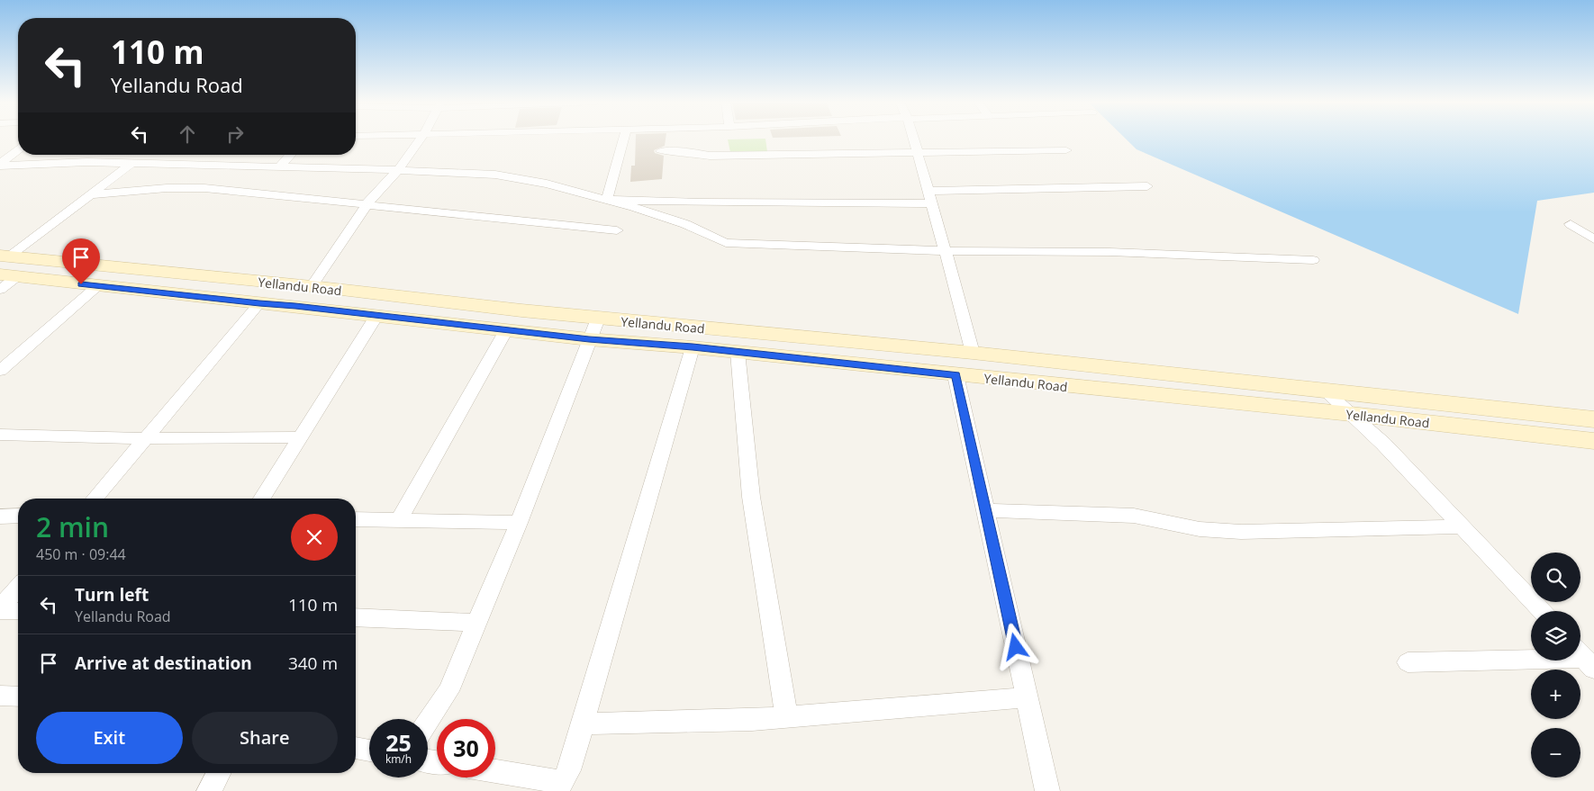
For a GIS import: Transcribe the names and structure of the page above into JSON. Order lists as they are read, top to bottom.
{
  "streets": {
    "main road": ["Yellandu Road"]
  },
  "page": {
    "turn": ["110 m", "Yellandu Road"],
    "heading": ["2 min", "450 m · 09:44"],
    "map_buttons": ["+", "−"],
    "list": [
      {
        "name": "Turn left",
        "note": "Yellandu Road",
        "value": "110 m"
      },
      {
        "name": "Arrive at destination",
        "value": "340 m"
      }
    ],
    "buttons": ["Exit", "Share"],
    "speed": "25 km/h",
    "limit": "30"
  }
}
